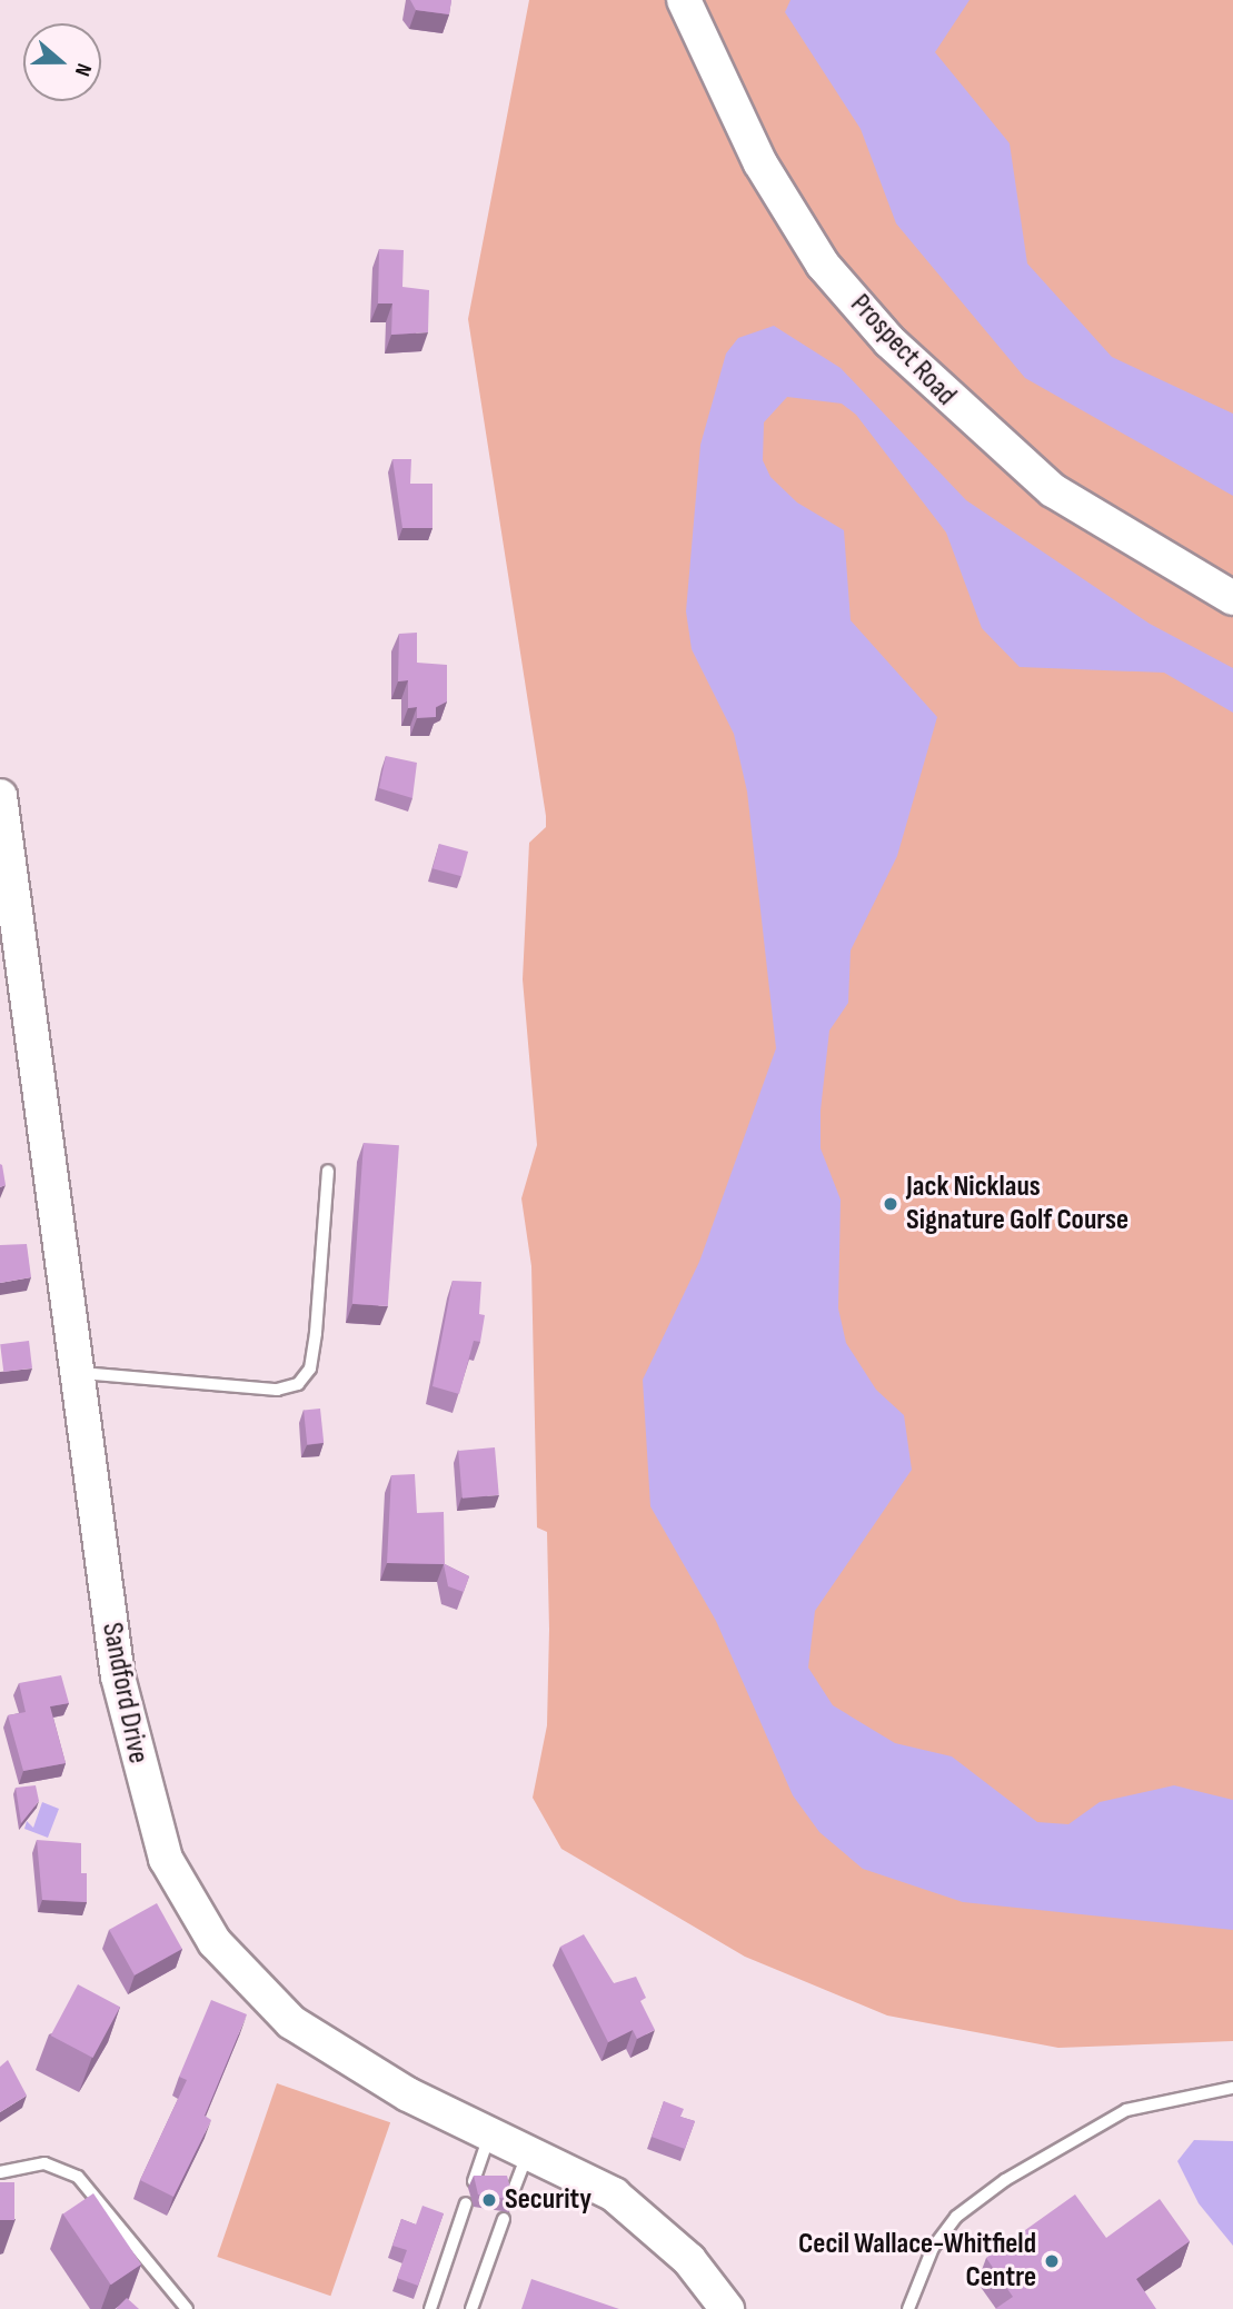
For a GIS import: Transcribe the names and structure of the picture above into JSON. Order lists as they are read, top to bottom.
{
  "streets": {
    "street": ["Prospect Road", "Sandford Drive"]
  },
  "places": ["Jack Nicklaus Signature Golf Course", "Security", "Cecil Wallace-Whitfield Centre"],
  "north": "right"
}
